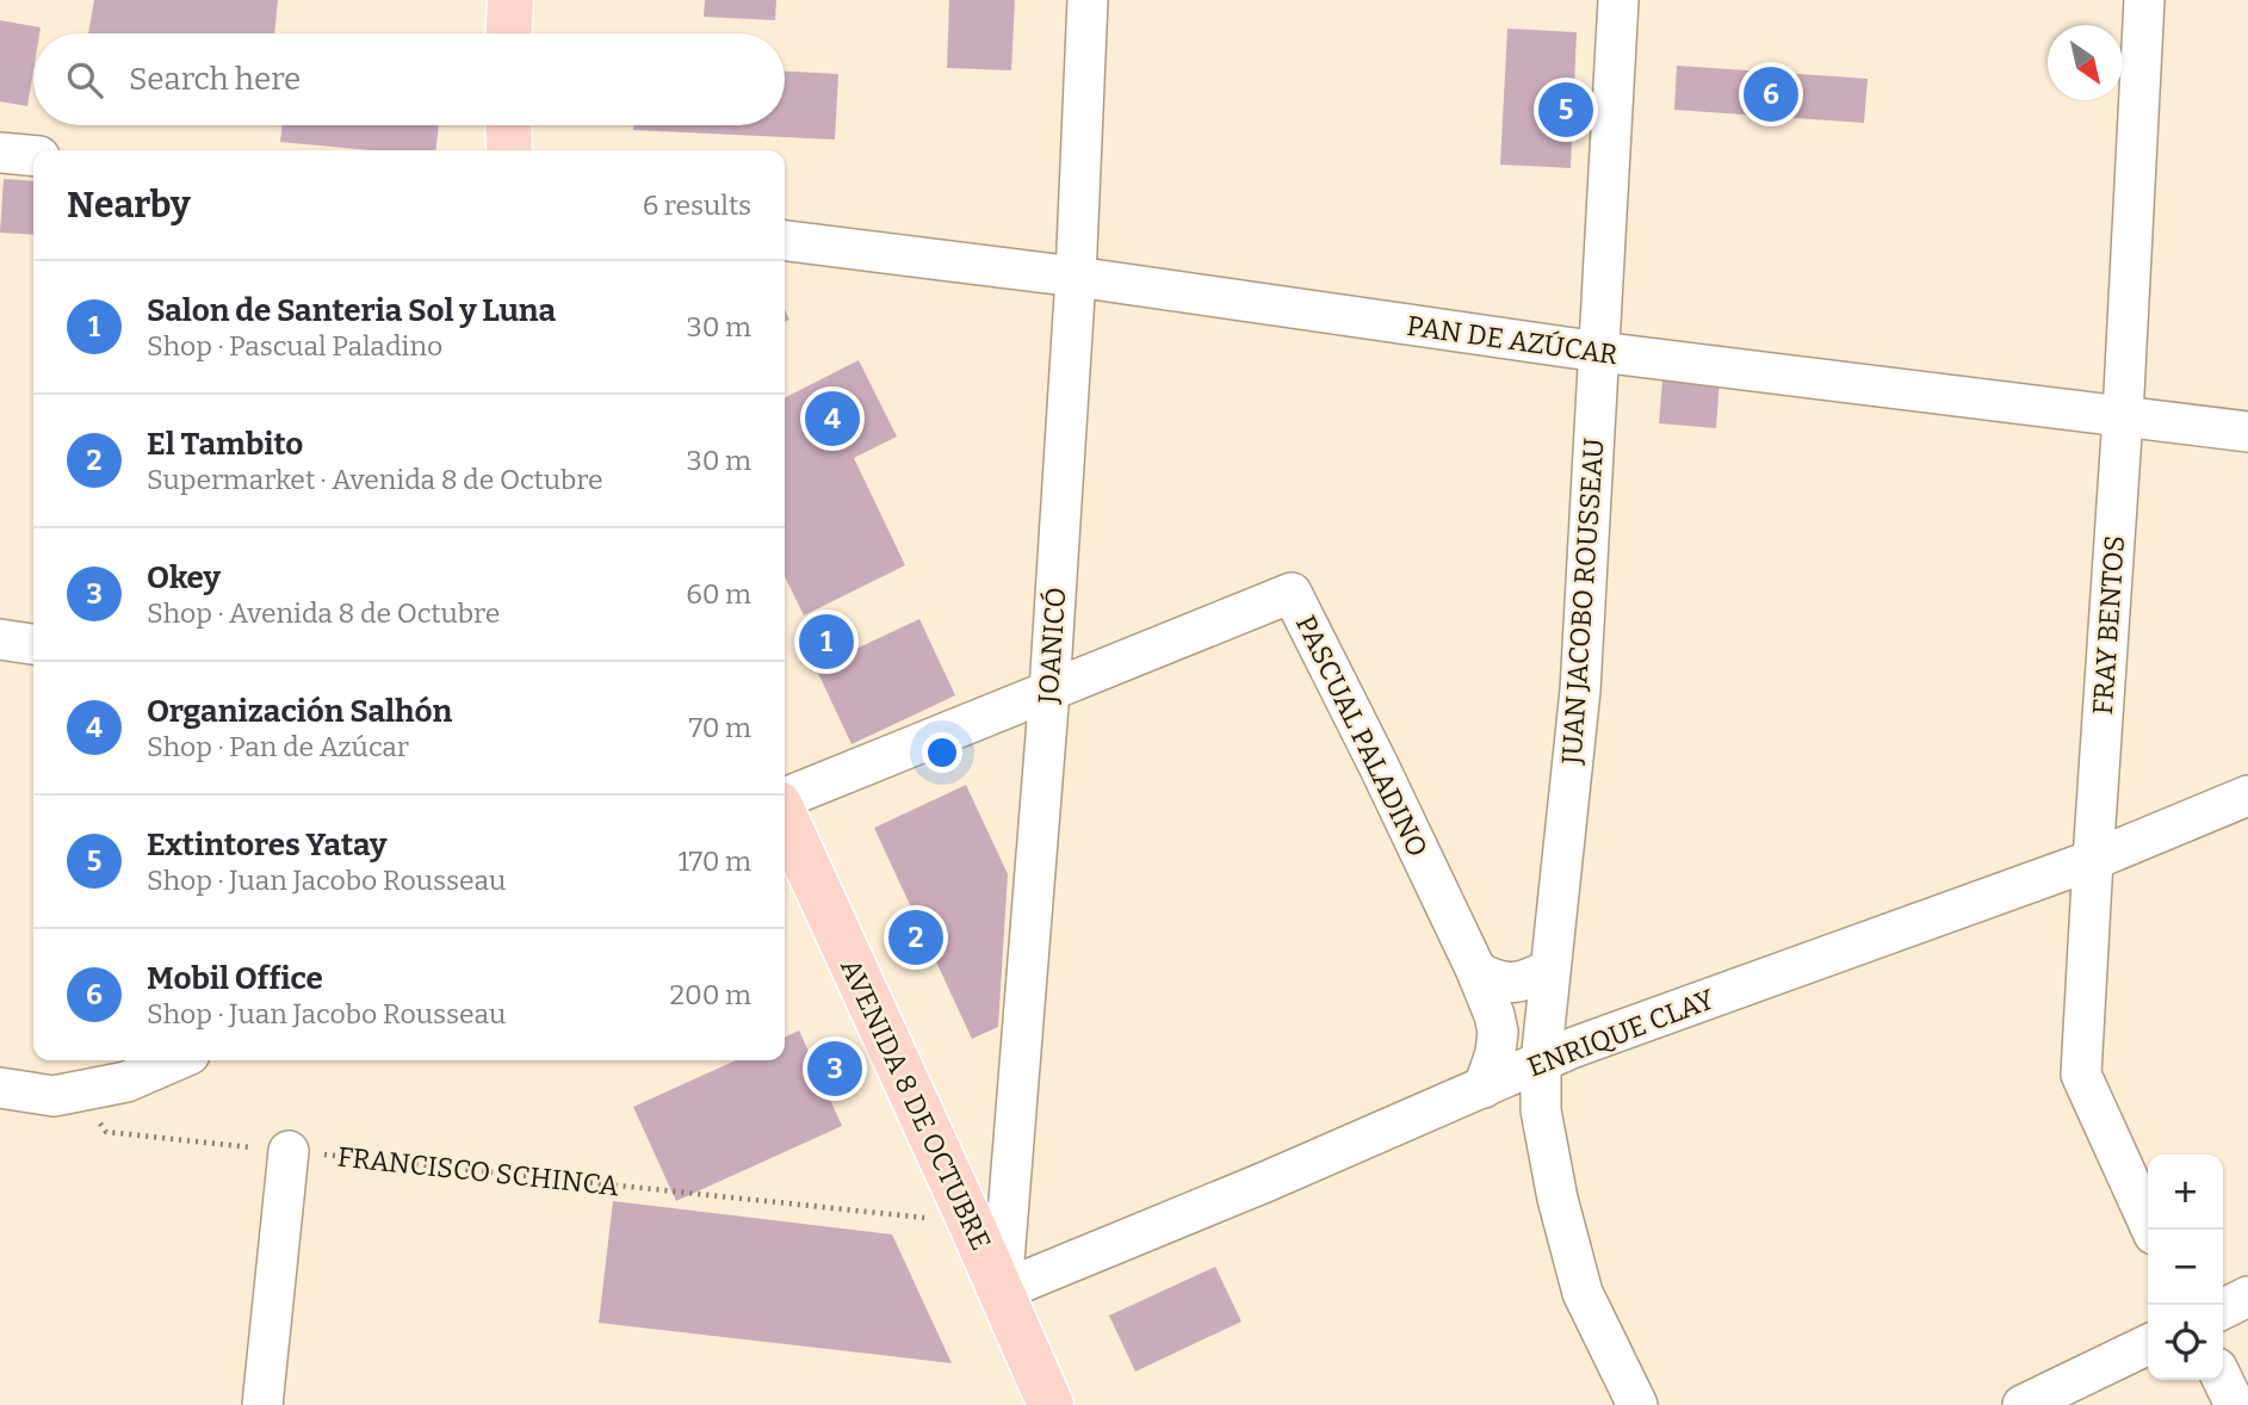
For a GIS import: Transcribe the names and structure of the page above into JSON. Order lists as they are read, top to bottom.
{
  "streets": {
    "main road": ["AVENIDA 8 DE OCTUBRE"],
    "street": [
      "PAN DE AZÚCAR",
      "JUAN JACOBO ROUSSEAU",
      "FRAY BENTOS",
      "JOANICÓ",
      "PASCUAL PALADINO",
      "ENRIQUE CLAY"
    ],
    "path": ["FRANCISCO SCHINCA"]
  },
  "crossings": [
    ["PAN DE AZÚCAR", "JUAN JACOBO ROUSSEAU"],
    ["PAN DE AZÚCAR", "FRAY BENTOS"],
    ["PAN DE AZÚCAR", "JOANICÓ"],
    ["JUAN JACOBO ROUSSEAU", "ENRIQUE CLAY"],
    ["FRAY BENTOS", "ENRIQUE CLAY"],
    ["JOANICÓ", "PASCUAL PALADINO"],
    ["JOANICÓ", "ENRIQUE CLAY"],
    ["JOANICÓ", "AVENIDA 8 DE OCTUBRE"],
    ["PASCUAL PALADINO", "ENRIQUE CLAY"],
    ["ENRIQUE CLAY", "AVENIDA 8 DE OCTUBRE"],
    ["AVENIDA 8 DE OCTUBRE", "FRANCISCO SCHINCA"]
  ],
  "north": "bottom right",
  "page": {
    "search": "Search here",
    "pins": [
      "6",
      "5",
      "4",
      "1",
      "2",
      "3"
    ],
    "heading": ["Nearby", "6 results"],
    "list": [
      {
        "mark": "1",
        "name": "Salon de Santeria Sol y Luna",
        "note": "Shop · Pascual Paladino",
        "value": "30 m"
      },
      {
        "mark": "2",
        "name": "El Tambito",
        "note": "Supermarket · Avenida 8 de Octubre",
        "value": "30 m"
      },
      {
        "mark": "3",
        "name": "Okey",
        "note": "Shop · Avenida 8 de Octubre",
        "value": "60 m"
      },
      {
        "mark": "4",
        "name": "Organización Salhón",
        "note": "Shop · Pan de Azúcar",
        "value": "70 m"
      },
      {
        "mark": "5",
        "name": "Extintores Yatay",
        "note": "Shop · Juan Jacobo Rousseau",
        "value": "170 m"
      },
      {
        "mark": "6",
        "name": "Mobil Office",
        "note": "Shop · Juan Jacobo Rousseau",
        "value": "200 m"
      }
    ],
    "map_buttons": ["+", "−"]
  }
}
